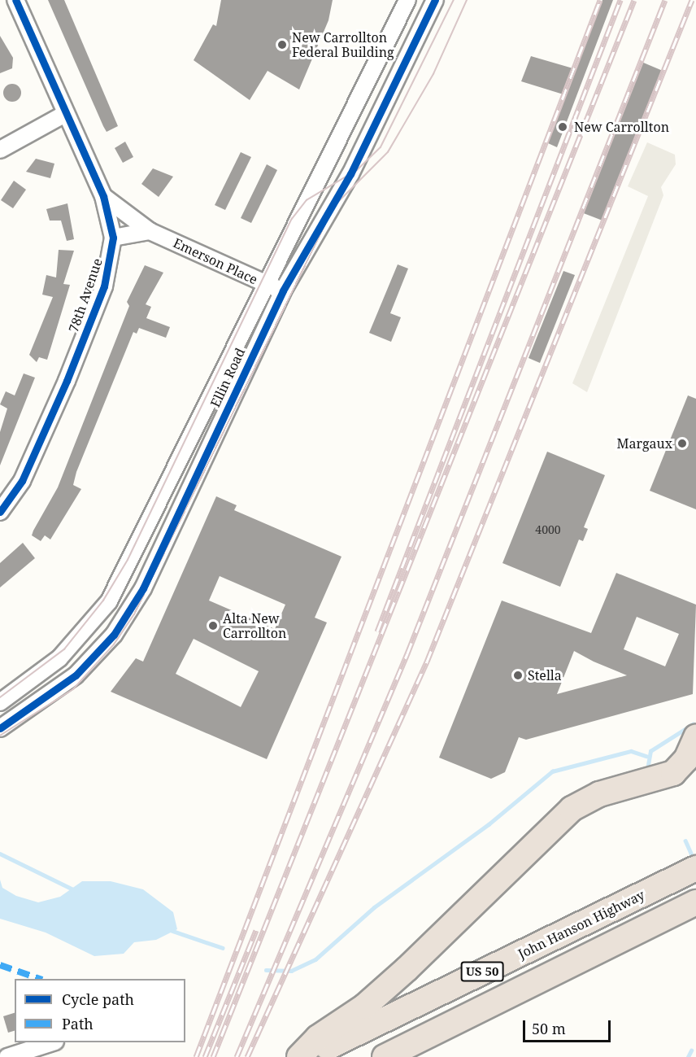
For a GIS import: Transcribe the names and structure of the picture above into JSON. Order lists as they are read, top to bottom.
{
  "streets": {
    "highway": ["John Hanson Highway", "US 50"],
    "street": ["Emerson Place", "78th Avenue", "Ellin Road"]
  },
  "crossings": [
    ["Emerson Place", "78th Avenue"],
    ["Emerson Place", "Ellin Road"]
  ],
  "places": [
    "New Carrollton Federal Building",
    "New Carrollton",
    "Margaux",
    "Alta New Carrollton",
    "Stella"
  ],
  "house_numbers": ["4000"],
  "legend": ["Cycle path", "Path"],
  "scale_bar": "50 m"
}
